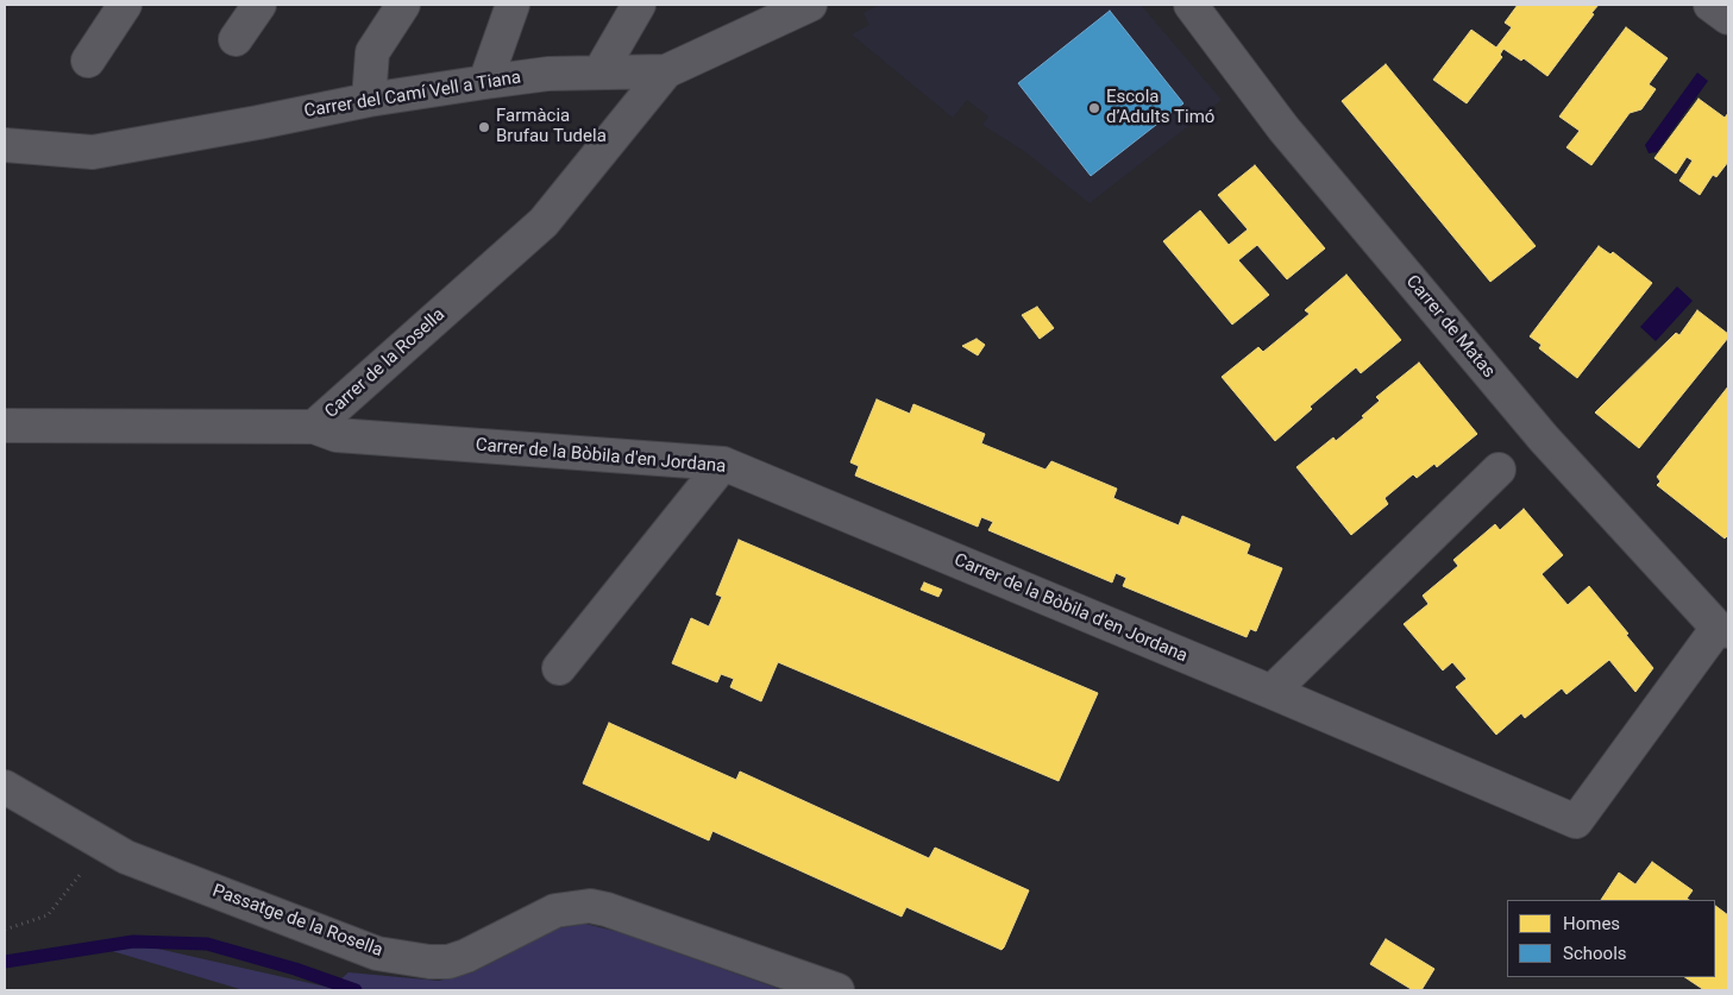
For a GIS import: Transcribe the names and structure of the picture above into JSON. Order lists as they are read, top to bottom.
{
  "streets": {
    "street": [
      "Carrer del Camí Vell a Tiana",
      "Carrer de Matas",
      "Carrer de la Rosella",
      "Carrer de la Bòbila d'en Jordana",
      "Passatge de la Rosella"
    ]
  },
  "crossings": [
    ["Carrer del Camí Vell a Tiana", "Carrer de la Rosella"],
    ["Carrer de Matas", "Carrer de la Bòbila d'en Jordana"],
    ["Carrer de la Rosella", "Carrer de la Bòbila d'en Jordana"]
  ],
  "places": ["Escola d’Adults Timó", "Farmàcia Brufau Tudela"],
  "legend": ["Homes", "Schools"]
}
